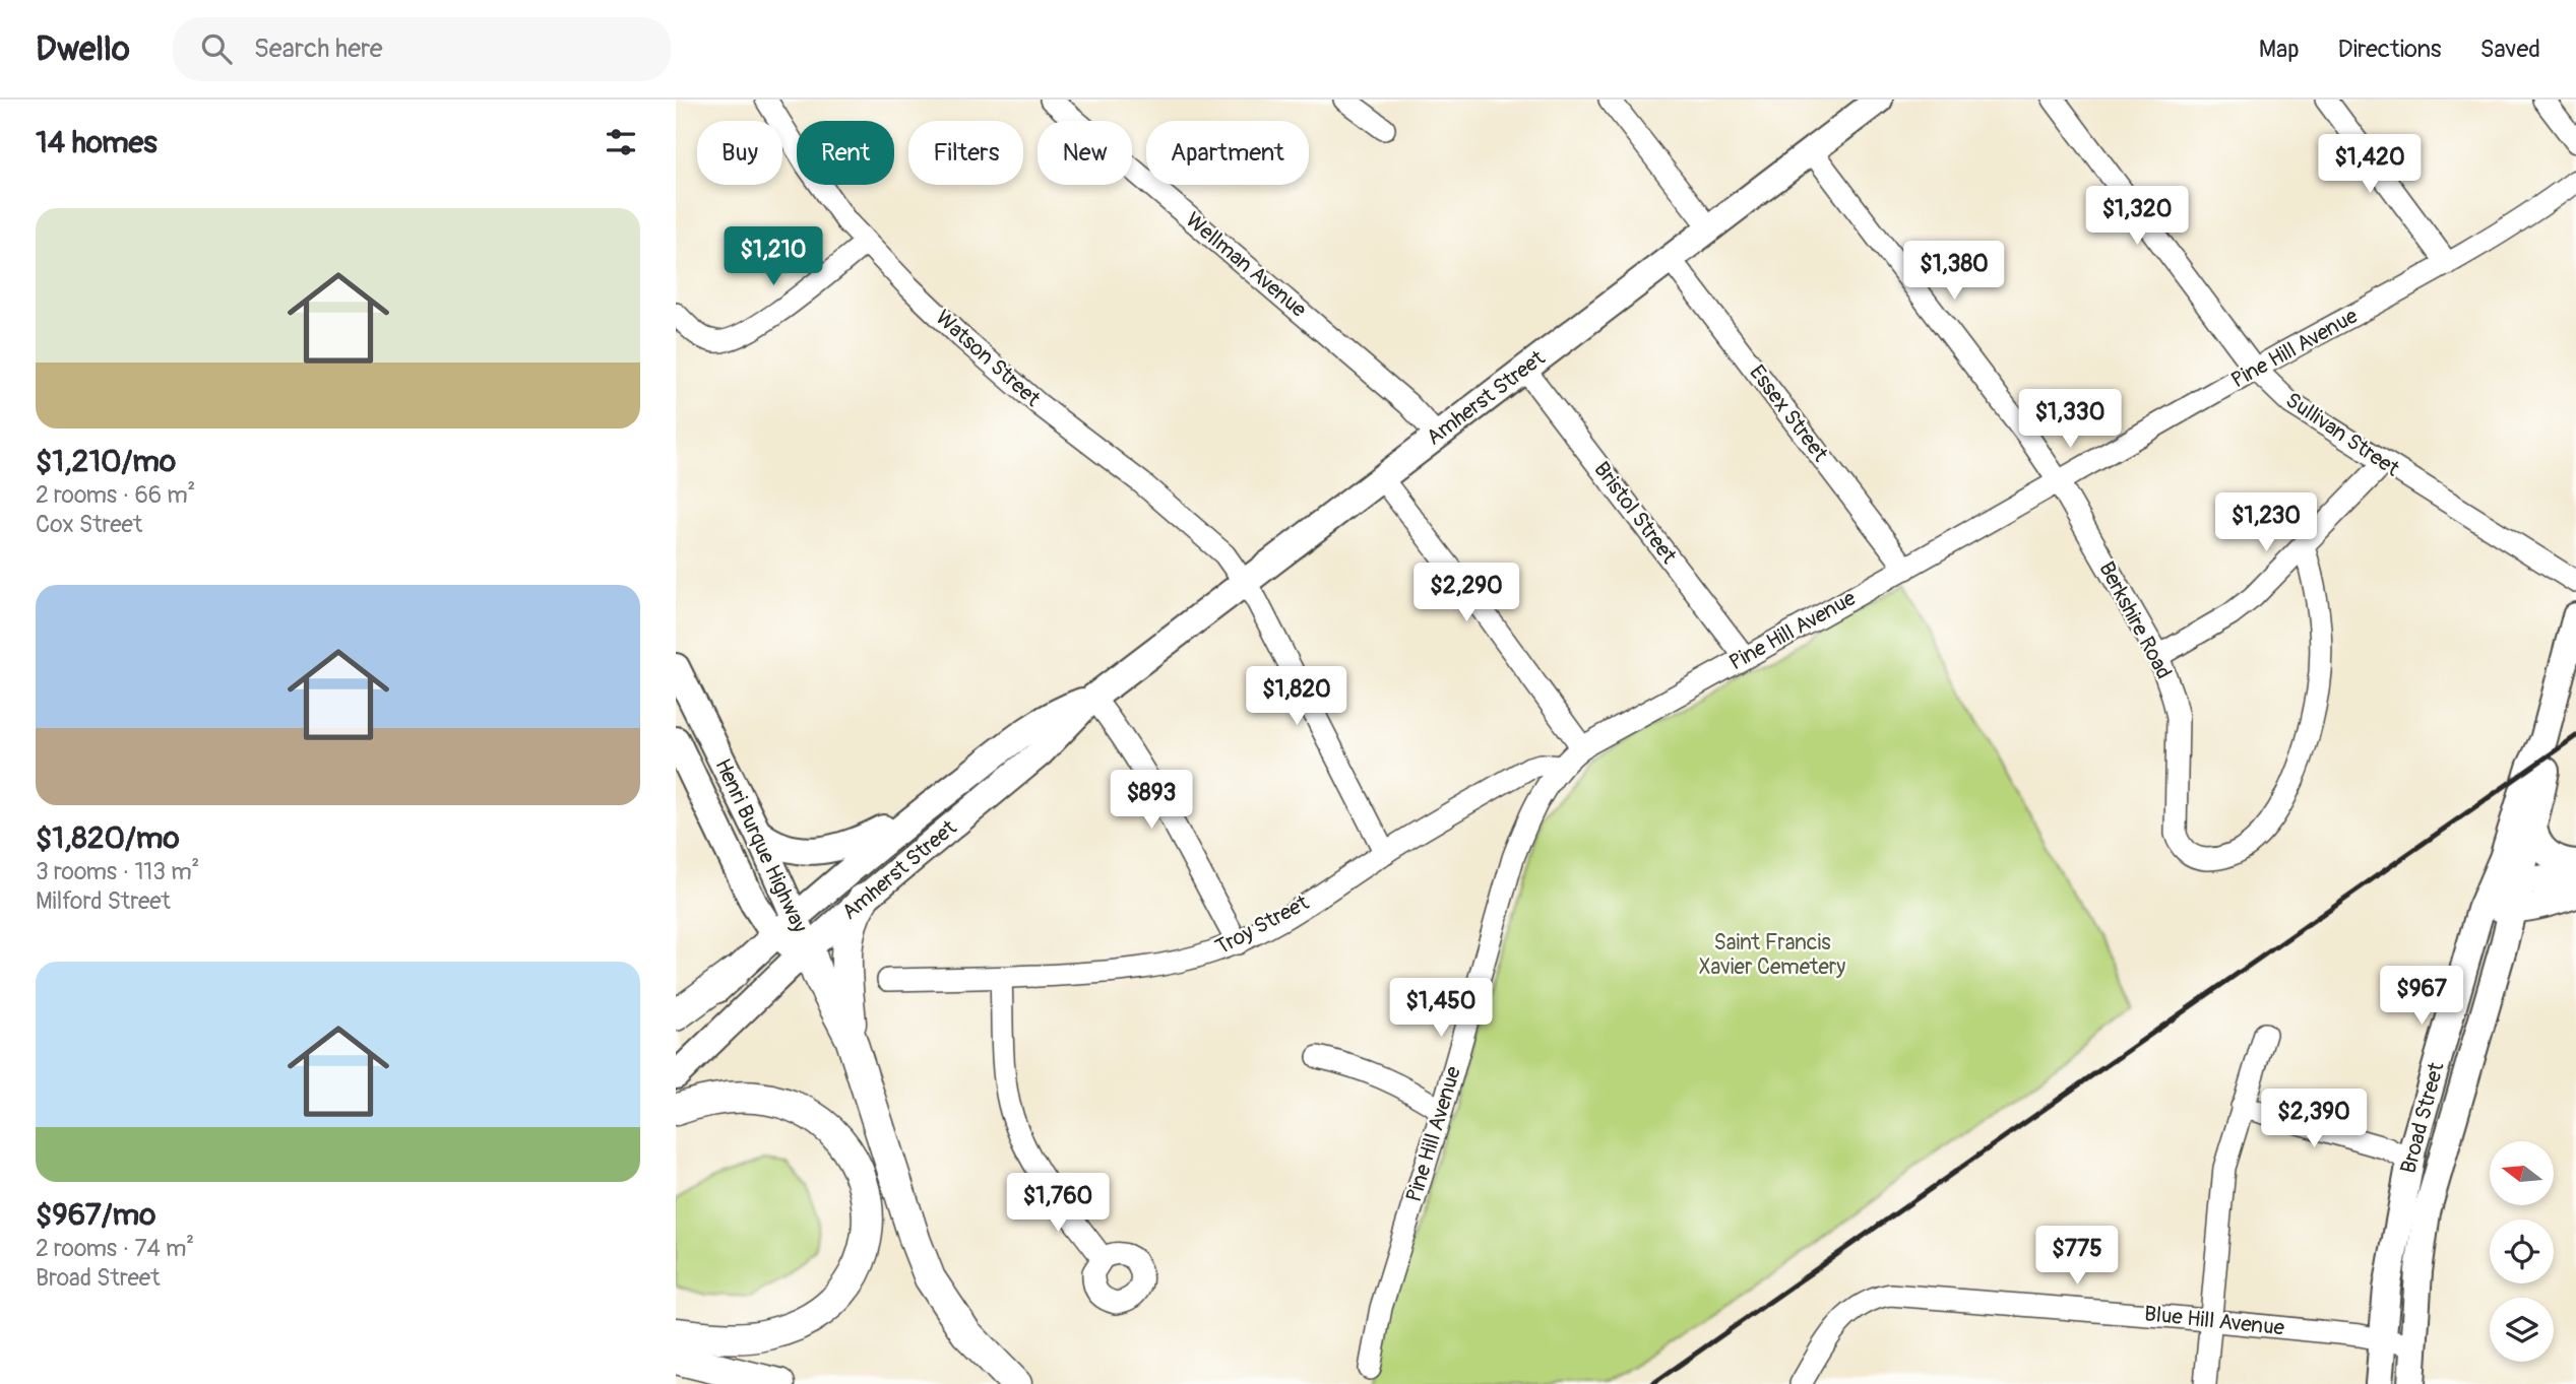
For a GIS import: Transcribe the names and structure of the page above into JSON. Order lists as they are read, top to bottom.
{
  "streets": {
    "main road": ["Amherst Street", "Henri Burque Highway", "Broad Street"],
    "street": [
      "Wellman Avenue",
      "Pine Hill Avenue",
      "Watson Street",
      "Essex Street",
      "Sullivan Street",
      "Bristol Street",
      "Berkshire Road",
      "Troy Street",
      "Blue Hill Avenue"
    ]
  },
  "crossings": [
    ["Wellman Avenue", "Amherst Street"],
    ["Pine Hill Avenue", "Essex Street"],
    ["Pine Hill Avenue", "Sullivan Street"],
    ["Pine Hill Avenue", "Bristol Street"],
    ["Pine Hill Avenue", "Berkshire Road"],
    ["Pine Hill Avenue", "Troy Street"],
    ["Watson Street", "Amherst Street"],
    ["Watson Street", "Troy Street"],
    ["Amherst Street", "Essex Street"],
    ["Amherst Street", "Bristol Street"],
    ["Amherst Street", "Berkshire Road"],
    ["Amherst Street", "Henri Burque Highway"],
    ["Broad Street", "Blue Hill Avenue"]
  ],
  "parks": ["Saint Francis Xavier Cemetery"],
  "north": "left",
  "page": {
    "header": "Dwello",
    "search": "Search here",
    "nav": ["Map", "Directions", "Saved"],
    "heading": "14 homes",
    "chip": [
      "Buy",
      "Rent",
      "Filters",
      "New",
      "Apartment"
    ],
    "price": [
      "$1,420",
      "$1,320",
      "$1,210",
      "$1,380",
      "$1,330",
      "$1,230",
      "$2,290",
      "$1,820",
      "$893",
      "$967",
      "$1,450",
      "$2,390",
      "$1,760",
      "$775"
    ],
    "list": [
      {
        "name": "$1,210/mo",
        "note": "2 rooms · 66 m² · Cox Street"
      },
      {
        "name": "$1,820/mo",
        "note": "3 rooms · 113 m² · Milford Street"
      },
      {
        "name": "$967/mo",
        "note": "2 rooms · 74 m² · Broad Street"
      }
    ]
  }
}
